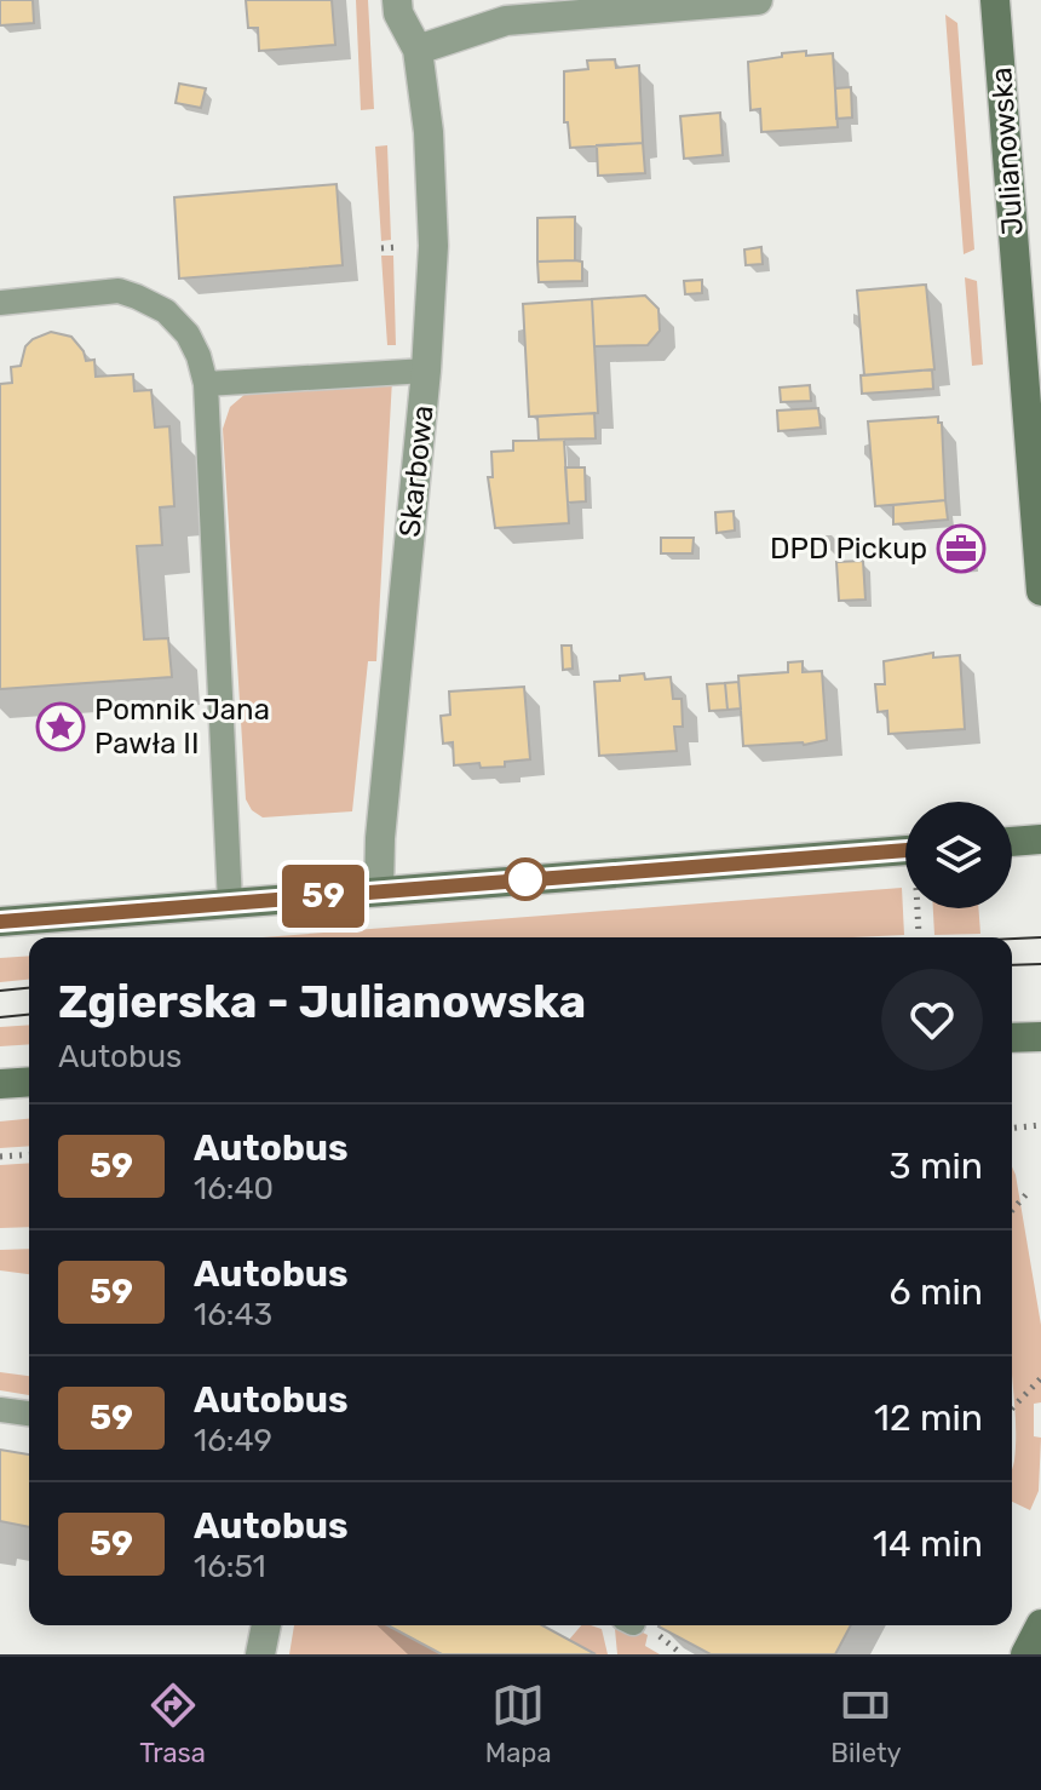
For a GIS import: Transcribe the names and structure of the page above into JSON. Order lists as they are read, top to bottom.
{
  "streets": {
    "main road": ["Julianowska"],
    "street": ["Skarbowa"]
  },
  "places": {
    "office": ["DPD Pickup"],
    "place": ["Pomnik Jana Pawła II"]
  },
  "lines": ["bus line 59"],
  "page": {
    "on_map": "59",
    "heading": ["Zgierska - Julianowska", "Autobus"],
    "list": [
      {
        "mark": "59",
        "name": "Autobus",
        "note": "16:40",
        "value": "3 min"
      },
      {
        "mark": "59",
        "name": "Autobus",
        "note": "16:43",
        "value": "6 min"
      },
      {
        "mark": "59",
        "name": "Autobus",
        "note": "16:49",
        "value": "12 min"
      },
      {
        "mark": "59",
        "name": "Autobus",
        "note": "16:51",
        "value": "14 min"
      }
    ],
    "tabs": ["Trasa", "Mapa", "Bilety"]
  }
}
